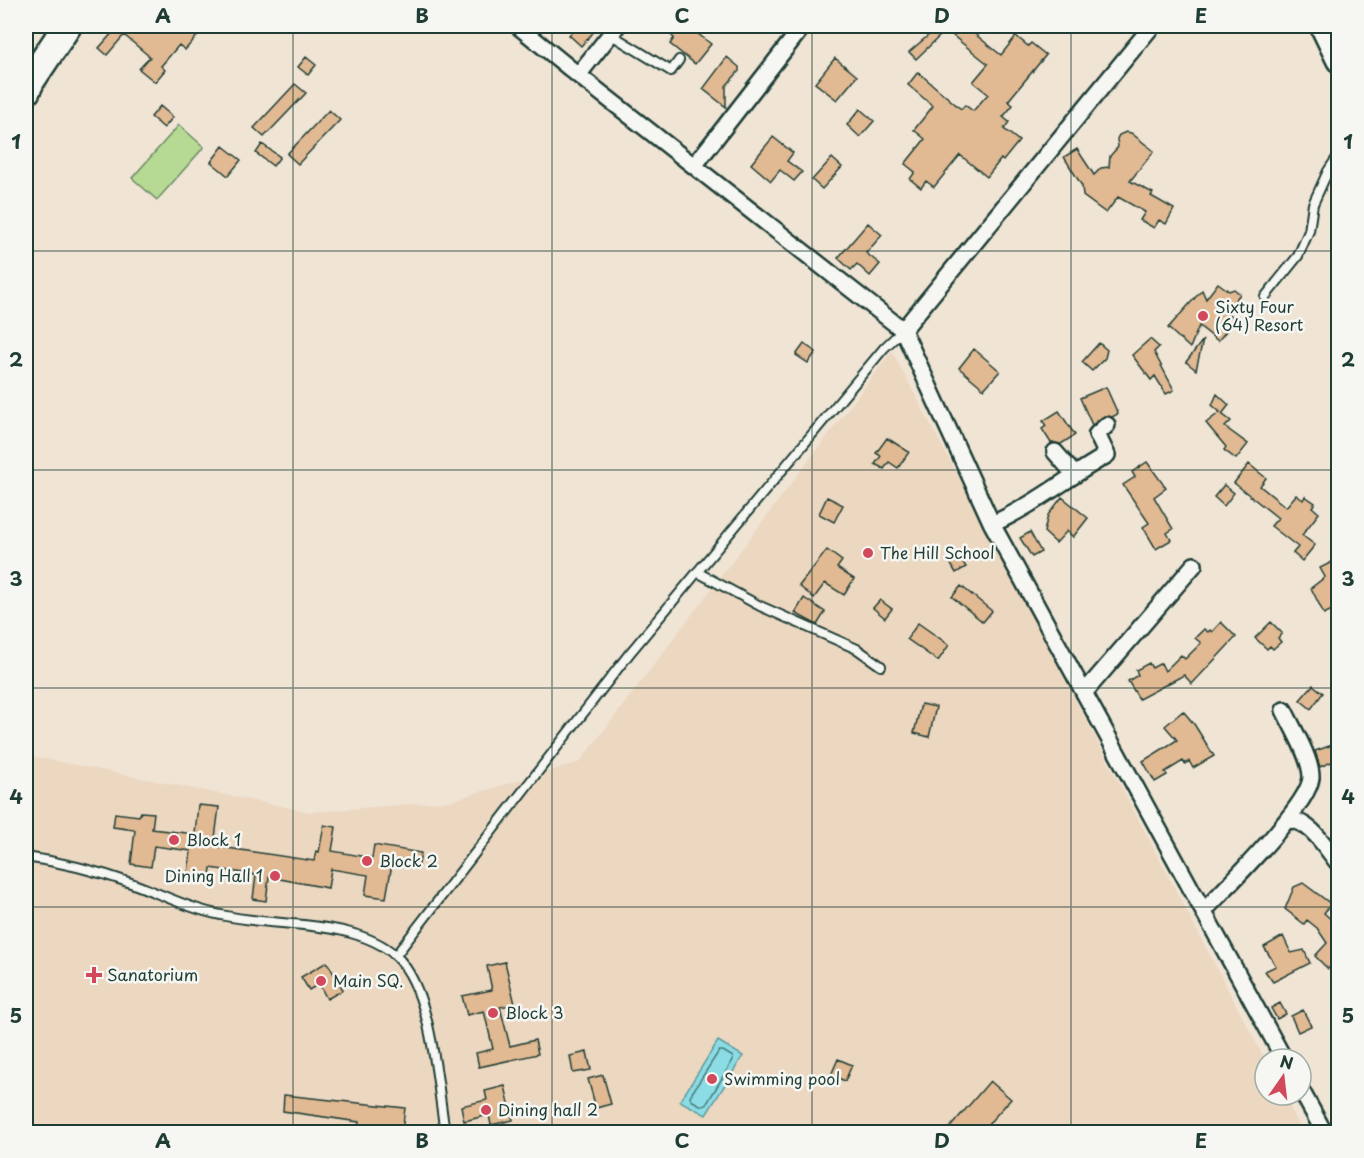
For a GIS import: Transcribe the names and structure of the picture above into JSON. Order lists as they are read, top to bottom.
{
  "places": {
    "other": [
      "Sixty Four (64) Resort",
      "The Hill School",
      "Block 1",
      "Block 2",
      "Dining Hall 1",
      "Main SQ.",
      "Block 3",
      "Swimming pool",
      "Dining hall 2"
    ],
    "health": ["Sanatorium"]
  },
  "north": "top",
  "grid": {
    "columns": [
      "A",
      "B",
      "C",
      "D",
      "E"
    ],
    "rows": [
      "1",
      "2",
      "3",
      "4",
      "5"
    ]
  }
}
